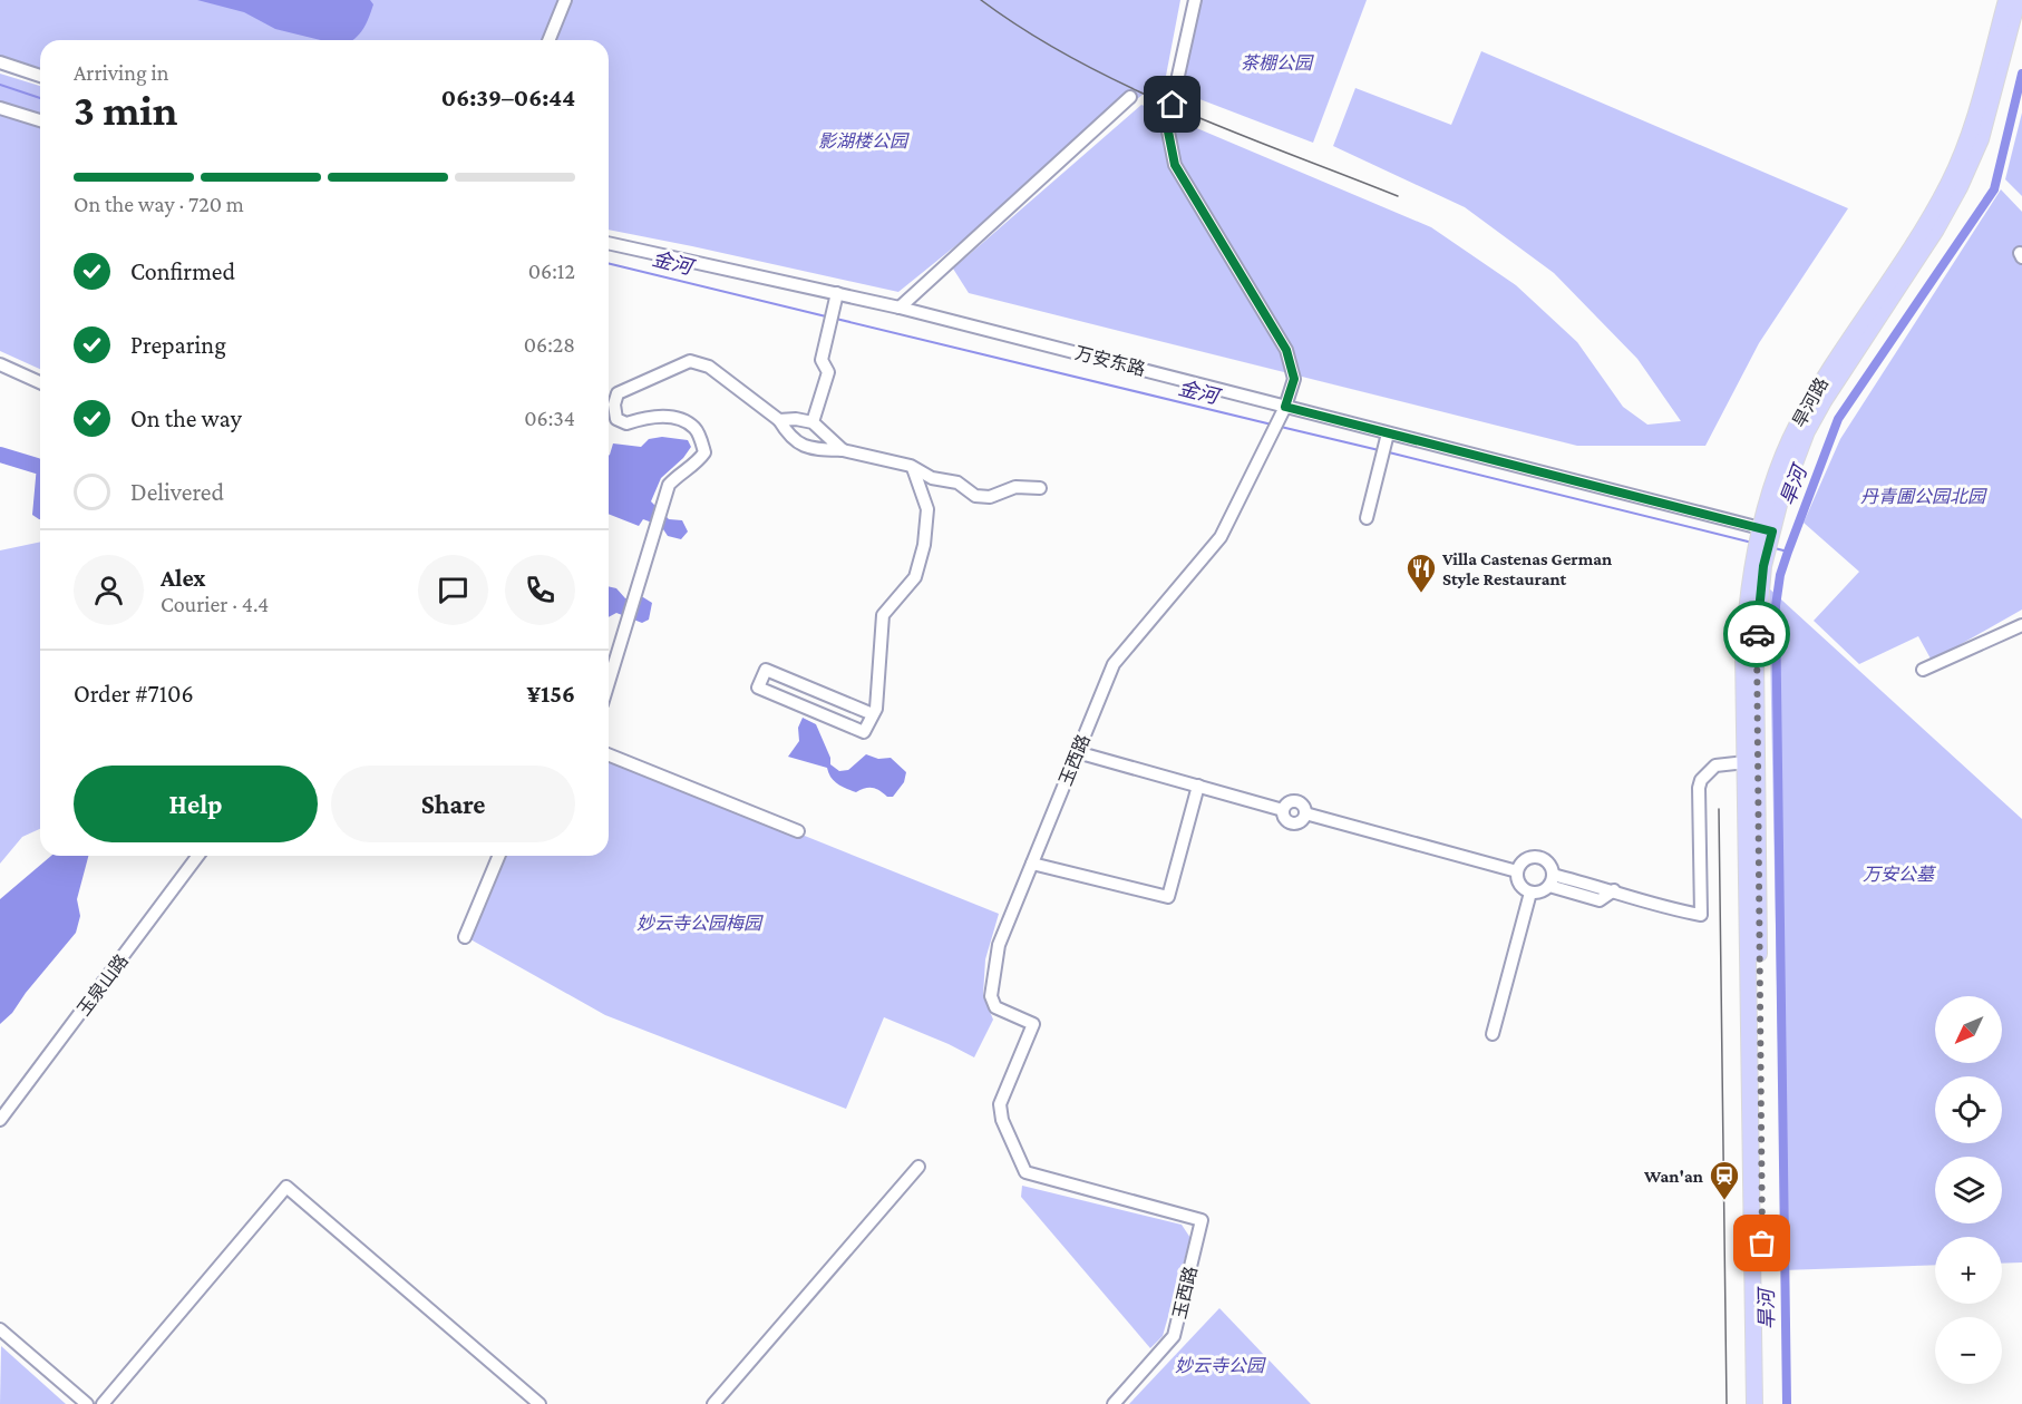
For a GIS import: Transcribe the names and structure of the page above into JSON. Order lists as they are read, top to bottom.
{
  "streets": {
    "main road": ["旱河路"],
    "street": ["万安东路", "玉西路", "玉泉山路"]
  },
  "crossings": [
    ["万安东路", "旱河路"],
    ["万安东路", "玉西路"]
  ],
  "water": ["金河", "旱河"],
  "parks": [
    "茶棚公园",
    "影湖楼公园",
    "丹青圃公园北园",
    "万安公墓",
    "妙云寺公园梅园",
    "妙云寺公园"
  ],
  "places": {
    "restaurant": ["Villa Castenas German Style Restaurant"],
    "station": ["Wan'an"]
  },
  "north": "bottom left",
  "page": {
    "heading": ["3 min", "Arriving in", "06:39–06:44"],
    "panel": [
      "Alex",
      "Courier · 4.4",
      "Order #7106",
      "¥156"
    ],
    "bar": "On the way · 720 m",
    "list": [
      ["Confirmed", "06:12"],
      ["Preparing", "06:28"],
      ["On the way", "06:34"],
      "Delivered"
    ],
    "buttons": ["Help", "Share"],
    "map_buttons": ["+", "−"]
  }
}
